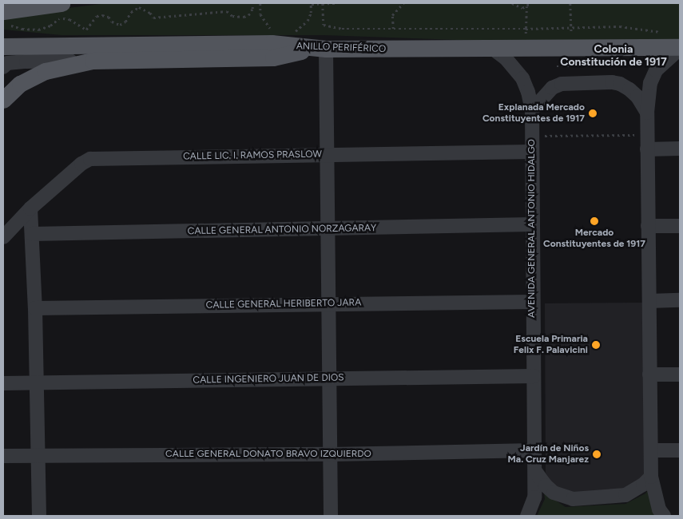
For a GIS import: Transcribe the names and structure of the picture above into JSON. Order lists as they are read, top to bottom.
{
  "streets": {
    "main road": ["ANILLO PERIFÉRICO"],
    "street": [
      "CALLE LIC. I. RAMOS PRASLOW",
      "AVENIDA GENERAL ANTONIO HIDALGO",
      "CALLE GENERAL ANTONIO NORZAGARAY",
      "CALLE GENERAL HERIBERTO JARA",
      "CALLE INGENIERO JUAN DE DIOS",
      "CALLE GENERAL DONATO BRAVO IZQUIERDO"
    ]
  },
  "crossings": [
    ["ANILLO PERIFÉRICO", "AVENIDA GENERAL ANTONIO HIDALGO"],
    ["CALLE LIC. I. RAMOS PRASLOW", "AVENIDA GENERAL ANTONIO HIDALGO"],
    ["AVENIDA GENERAL ANTONIO HIDALGO", "CALLE GENERAL ANTONIO NORZAGARAY"],
    ["AVENIDA GENERAL ANTONIO HIDALGO", "CALLE GENERAL HERIBERTO JARA"],
    ["AVENIDA GENERAL ANTONIO HIDALGO", "CALLE INGENIERO JUAN DE DIOS"],
    ["AVENIDA GENERAL ANTONIO HIDALGO", "CALLE GENERAL DONATO BRAVO IZQUIERDO"]
  ],
  "districts": ["Colonia Constitución de 1917"],
  "places": [
    "Explanada Mercado Constituyentes de 1917",
    "Mercado Constituyentes de 1917",
    "Escuela Primaria Felix F. Palavicini",
    "Jardín de Niños Ma. Cruz Manjarez"
  ]
}
